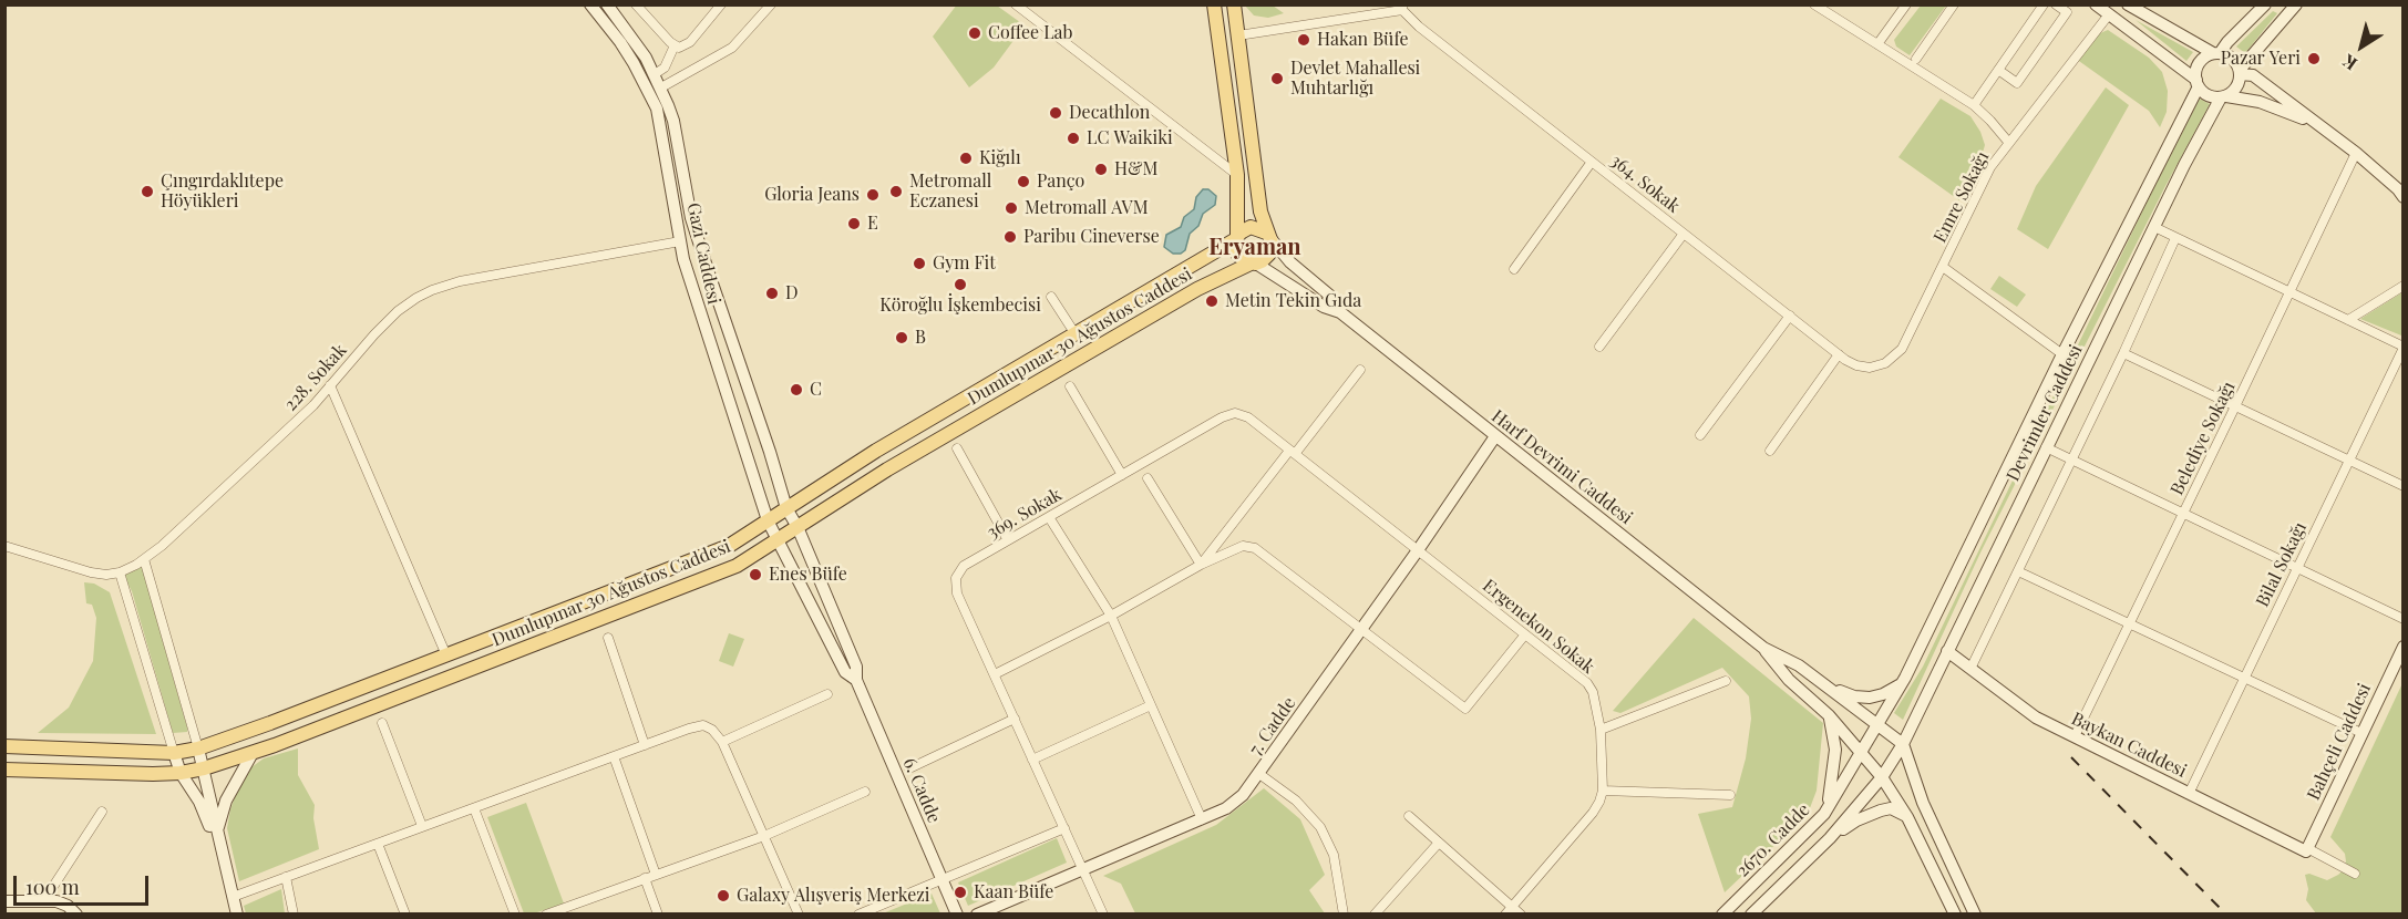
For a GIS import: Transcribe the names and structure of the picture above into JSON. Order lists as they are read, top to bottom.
{
  "streets": {
    "main road": [
      "Gazi Caddesi",
      "Dumlupınar 30 Ağustos Caddesi",
      "Devrimler Caddesi",
      "Harf Devrimi Caddesi",
      "7. Cadde",
      "Bahçeli Caddesi",
      "Baykan Caddesi",
      "6. Cadde",
      "2670. Cadde"
    ],
    "street": [
      "364. Sokak",
      "Emre Sokağı",
      "228. Sokak",
      "Belediye Sokağı",
      "369. Sokak",
      "Bilal Sokağı",
      "Ergenekon Sokak"
    ]
  },
  "crossings": [
    ["364. Sokak", "Emre Sokağı"],
    ["Gazi Caddesi", "Dumlupınar 30 Ağustos Caddesi"],
    ["Gazi Caddesi", "228. Sokak"],
    ["Gazi Caddesi", "6. Cadde"],
    ["Dumlupınar 30 Ağustos Caddesi", "Harf Devrimi Caddesi"],
    ["Dumlupınar 30 Ağustos Caddesi", "6. Cadde"],
    ["Devrimler Caddesi", "Harf Devrimi Caddesi"],
    ["Devrimler Caddesi", "Baykan Caddesi"],
    ["Devrimler Caddesi", "2670. Cadde"],
    ["Belediye Sokağı", "Baykan Caddesi"],
    ["Harf Devrimi Caddesi", "7. Cadde"],
    ["Harf Devrimi Caddesi", "2670. Cadde"],
    ["369. Sokak", "Ergenekon Sokak"],
    ["369. Sokak", "7. Cadde"],
    ["Bilal Sokağı", "Baykan Caddesi"],
    ["Ergenekon Sokak", "7. Cadde"],
    ["Bahçeli Caddesi", "Baykan Caddesi"]
  ],
  "districts": ["Eryaman"],
  "places": [
    "Coffee Lab",
    "Hakan Büfe",
    "Pazar Yeri",
    "Devlet Mahallesi Muhtarlığı",
    "Decathlon",
    "LC Waikiki",
    "Kiğılı",
    "H&M",
    "Panço",
    "Çıngırdaklıtepe Höyükleri",
    "Metromall Eczanesi",
    "Gloria Jeans",
    "Metromall AVM",
    "E",
    "Paribu Cineverse",
    "Gym Fit",
    "Köroğlu İşkembecisi",
    "D",
    "Metin Tekin Gıda",
    "B",
    "C",
    "Enes Büfe",
    "Kaan Büfe",
    "Galaxy Alışveriş Merkezi"
  ],
  "scale_bar": "100 m",
  "north": "bottom left"
}
